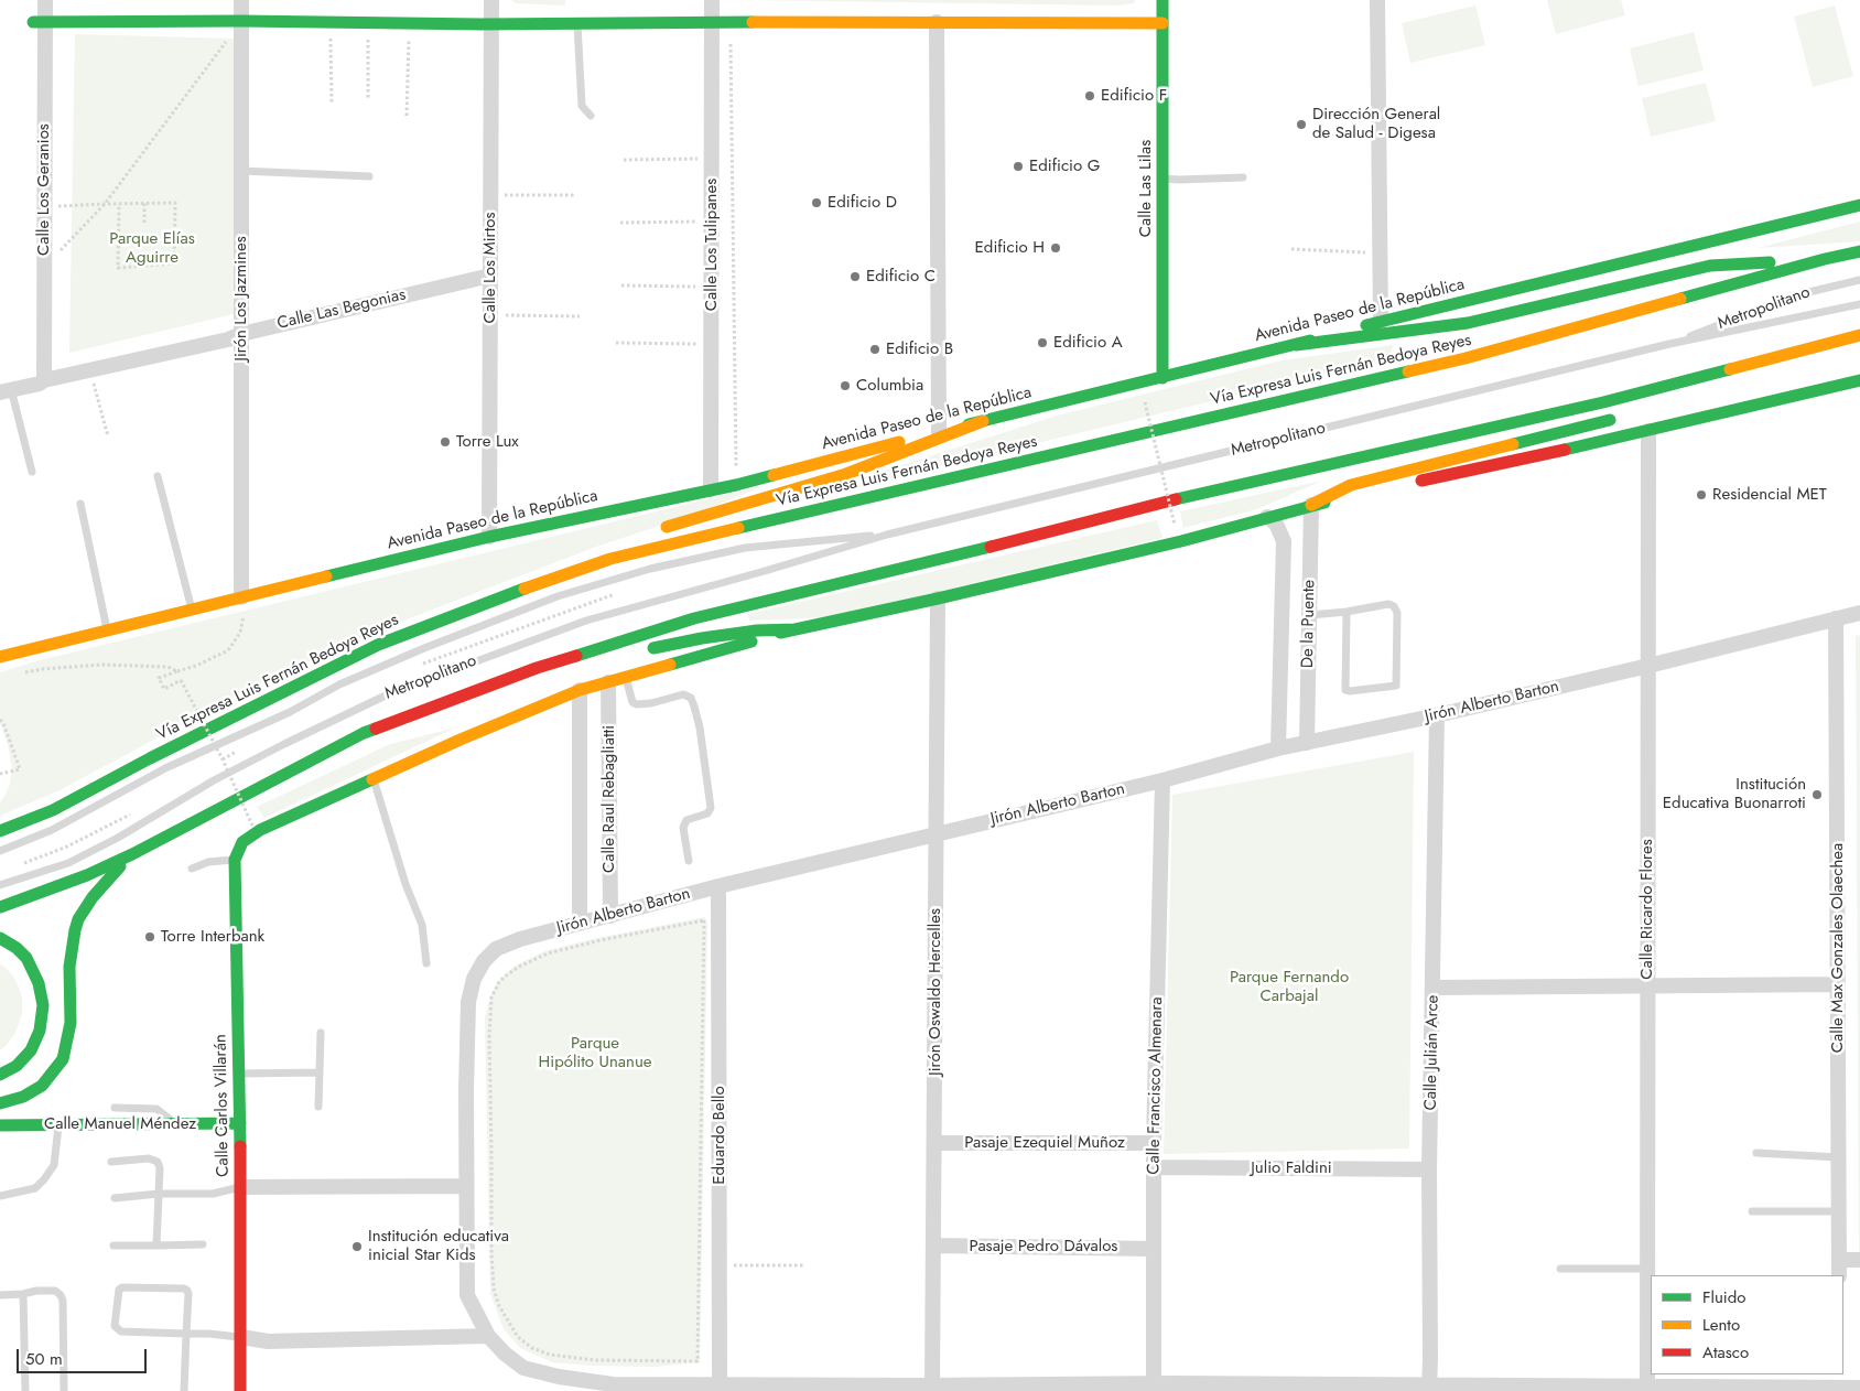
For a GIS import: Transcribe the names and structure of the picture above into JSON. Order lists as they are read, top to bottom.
{
  "streets": {
    "main road": [
      "Calle Las Lilas",
      "Avenida Paseo de la República",
      "Vía Expresa Luis Fernán Bedoya Reyes",
      "Calle Carlos Villarán",
      "Calle Manuel Méndez"
    ],
    "street": [
      "Calle Los Geranios",
      "Calle Los Tulipanes",
      "Calle Los Mirtos",
      "Jirón Los Jazmines",
      "Calle Las Begonias",
      "De la Puente",
      "Jirón Alberto Barton",
      "Calle Raul Rebagliatti",
      "Calle Ricardo Flores",
      "Calle Max Gonzales Olaechea",
      "Jirón Oswaldo Hercelles",
      "Calle Julián Arce",
      "Calle Francisco Almenara",
      "Eduardo Bello",
      "Pasaje Ezequiel Muñoz",
      "Julio Faldini",
      "Pasaje Pedro Dávalos"
    ],
    "lane": ["Metropolitano"]
  },
  "crossings": [
    ["Calle Las Lilas", "Avenida Paseo de la República"],
    ["Calle Los Geranios", "Calle Las Begonias"],
    ["Calle Los Tulipanes", "Avenida Paseo de la República"],
    ["Calle Los Mirtos", "Calle Las Begonias"],
    ["Calle Los Mirtos", "Avenida Paseo de la República"],
    ["Jirón Los Jazmines", "Calle Las Begonias"],
    ["Jirón Los Jazmines", "Avenida Paseo de la República"],
    ["De la Puente", "Jirón Alberto Barton"],
    ["Jirón Alberto Barton", "Calle Raul Rebagliatti"],
    ["Jirón Alberto Barton", "Calle Ricardo Flores"],
    ["Jirón Alberto Barton", "Calle Max Gonzales Olaechea"],
    ["Jirón Alberto Barton", "Jirón Oswaldo Hercelles"],
    ["Jirón Alberto Barton", "Calle Julián Arce"],
    ["Jirón Alberto Barton", "Calle Francisco Almenara"],
    ["Jirón Alberto Barton", "Eduardo Bello"],
    ["Jirón Oswaldo Hercelles", "Pasaje Ezequiel Muñoz"],
    ["Jirón Oswaldo Hercelles", "Pasaje Pedro Dávalos"],
    ["Calle Julián Arce", "Julio Faldini"],
    ["Calle Francisco Almenara", "Pasaje Ezequiel Muñoz"],
    ["Calle Francisco Almenara", "Julio Faldini"],
    ["Calle Francisco Almenara", "Pasaje Pedro Dávalos"],
    ["Calle Carlos Villarán", "Calle Manuel Méndez"]
  ],
  "parks": ["Parque Elías Aguirre", "Parque Fernando Carbajal", "Parque Hipólito Unanue"],
  "places": [
    "Edificio F",
    "Dirección General de Salud - Digesa",
    "Edificio G",
    "Edificio D",
    "Edificio H",
    "Edificio C",
    "Edificio A",
    "Edificio B",
    "Columbia",
    "Torre Lux",
    "Residencial MET",
    "Institución Educativa Buonarroti",
    "Torre Interbank",
    "Institución educativa inicial Star Kids"
  ],
  "legend": ["Fluido", "Lento", "Atasco"],
  "scale_bar": "50 m"
}
